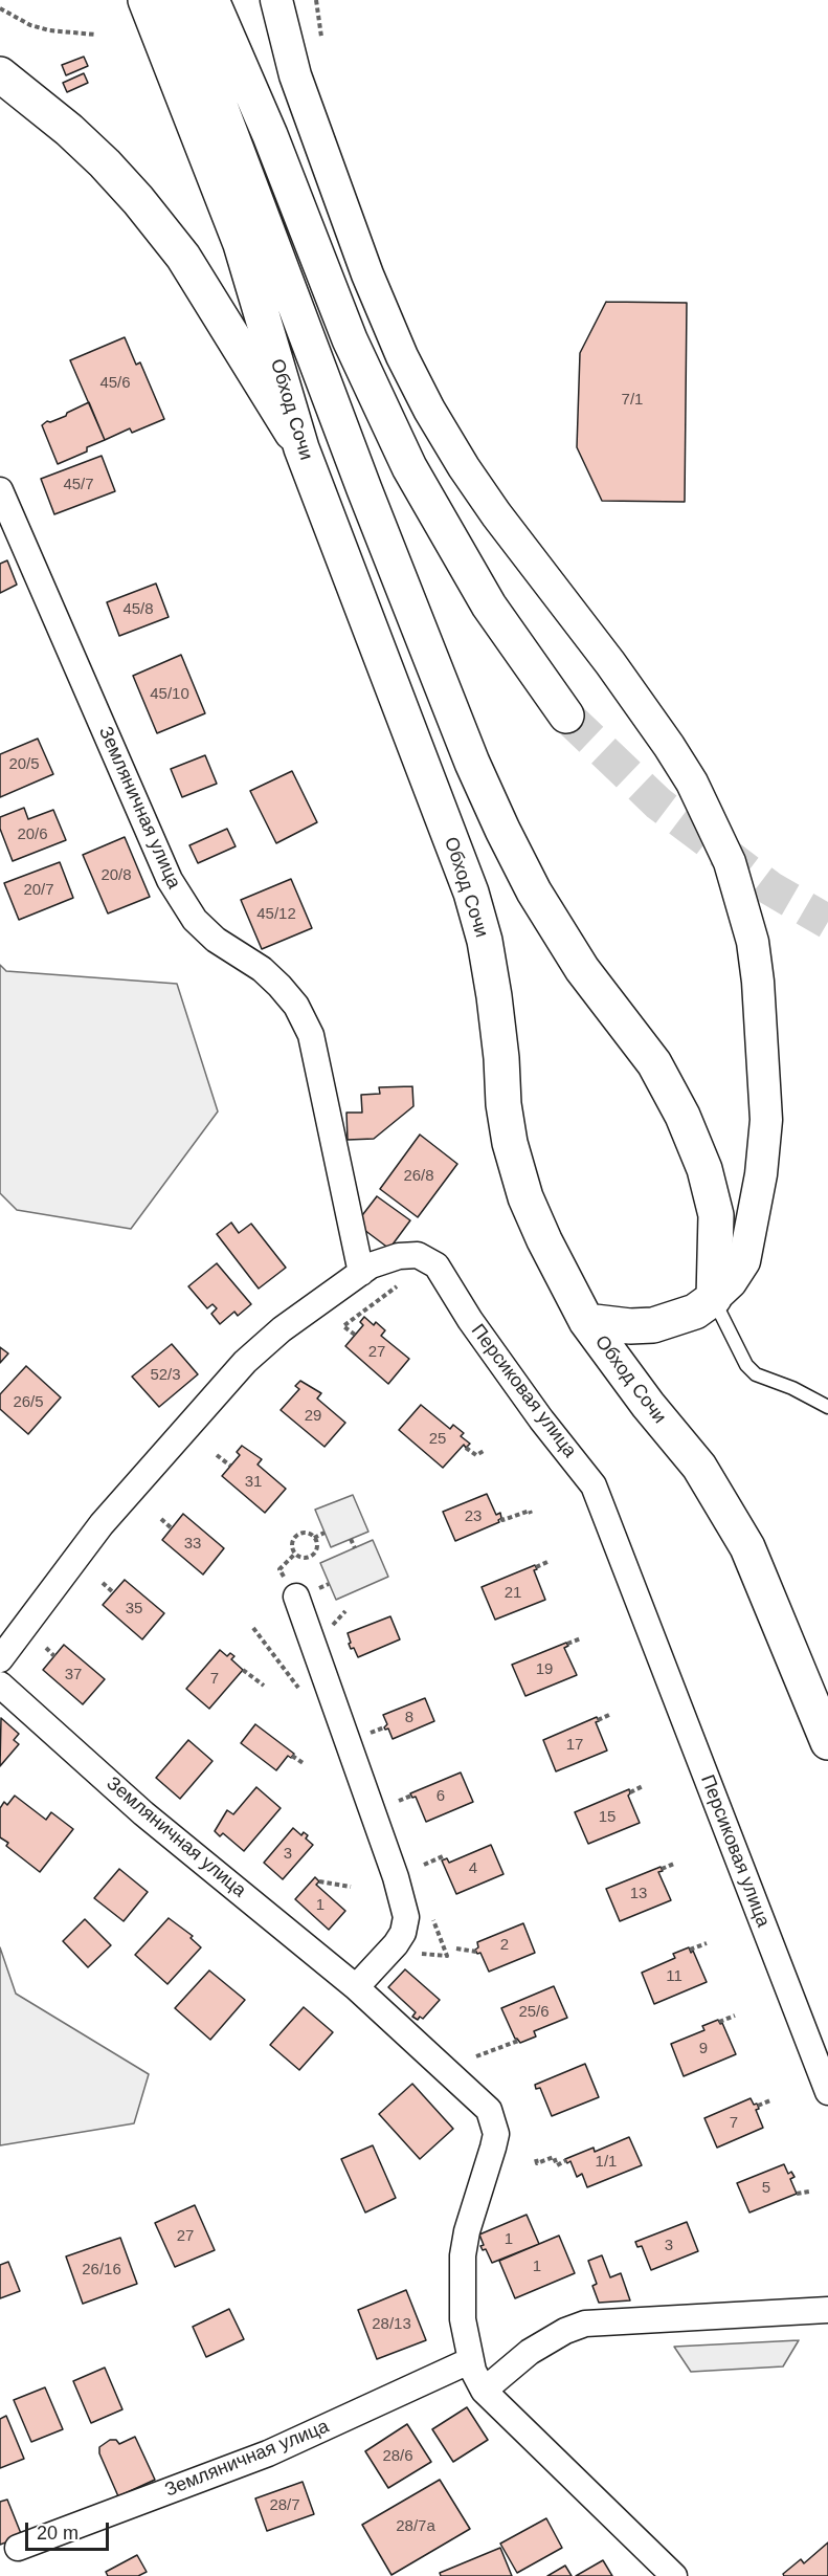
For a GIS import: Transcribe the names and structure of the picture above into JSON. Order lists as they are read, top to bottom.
{
  "streets": {
    "main road": ["Обход Сочи"],
    "street": ["Земляничная улица", "Персиковая улица"]
  },
  "crossings": [
    ["Земляничная улица", "Персиковая улица"]
  ],
  "house_numbers": [
    "45/6",
    "7/1",
    "45/7",
    "45/8",
    "45/10",
    "20/5",
    "20/6",
    "20/8",
    "20/7",
    "45/12",
    "26/8",
    "27",
    "52/3",
    "26/5",
    "29",
    "25",
    "31",
    "23",
    "33",
    "21",
    "35",
    "19",
    "37",
    "7",
    "8",
    "17",
    "6",
    "15",
    "3",
    "4",
    "13",
    "1",
    "2",
    "11",
    "25/6",
    "9",
    "7",
    "1/1",
    "5",
    "27",
    "1",
    "3",
    "1",
    "26/16",
    "28/13",
    "28/6",
    "28/7",
    "28/7а"
  ],
  "scale_bar": "20 m"
}
